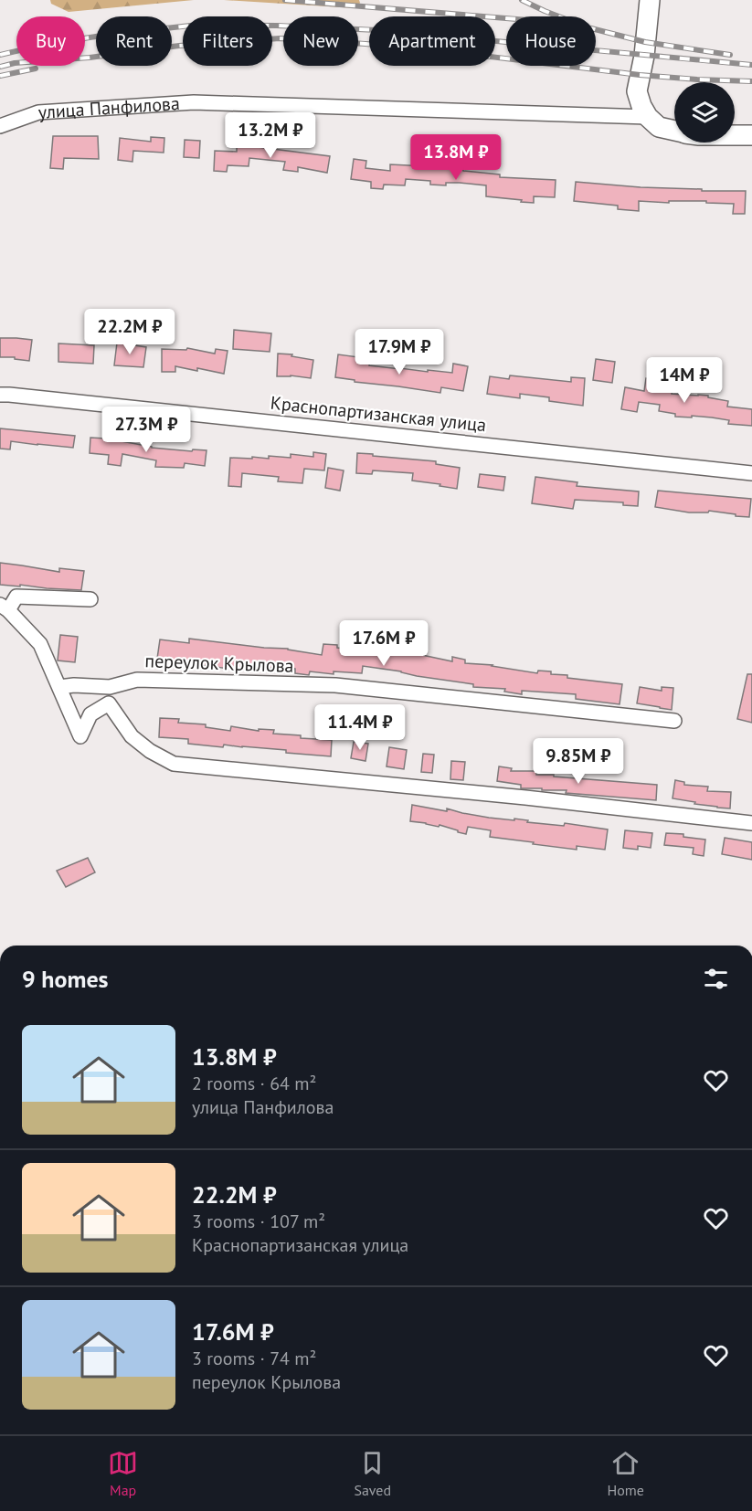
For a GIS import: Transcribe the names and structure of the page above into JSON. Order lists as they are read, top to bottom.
{
  "streets": {
    "main road": ["улица Панфилова"],
    "street": ["Краснопартизанская улица", "переулок Крылова"]
  },
  "page": {
    "chip": [
      "Buy",
      "Rent",
      "Filters",
      "New",
      "Apartment",
      "House"
    ],
    "price": [
      "13.2M ₽",
      "13.8M ₽",
      "22.2M ₽",
      "17.9M ₽",
      "14M ₽",
      "27.3M ₽",
      "17.6M ₽",
      "11.4M ₽",
      "9.85M ₽"
    ],
    "heading": "9 homes",
    "list": [
      {
        "name": "13.8M ₽",
        "note": "2 rooms · 64 m² · улица Панфилова"
      },
      {
        "name": "22.2M ₽",
        "note": "3 rooms · 107 m² · Краснопартизанская улица"
      },
      {
        "name": "17.6M ₽",
        "note": "3 rooms · 74 m² · переулок Крылова"
      }
    ],
    "tabs": ["Map", "Saved", "Home"]
  }
}
